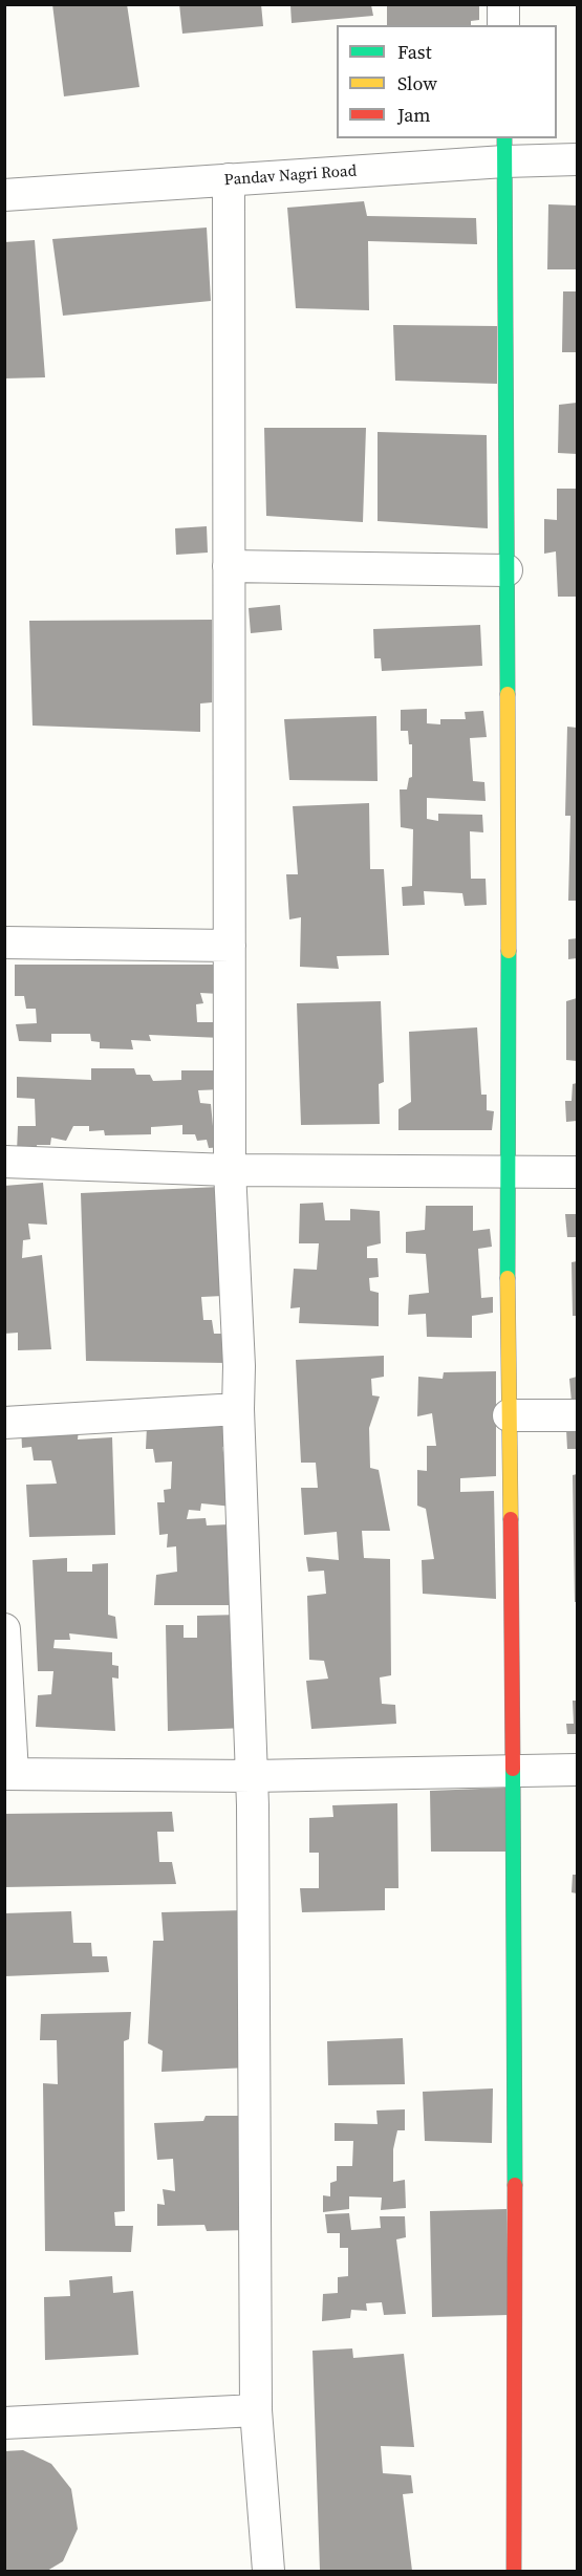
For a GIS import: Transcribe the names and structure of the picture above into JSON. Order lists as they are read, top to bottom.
{
  "streets": {
    "street": ["Pandav Nagri Road"]
  },
  "legend": ["Fast", "Slow", "Jam"]
}
